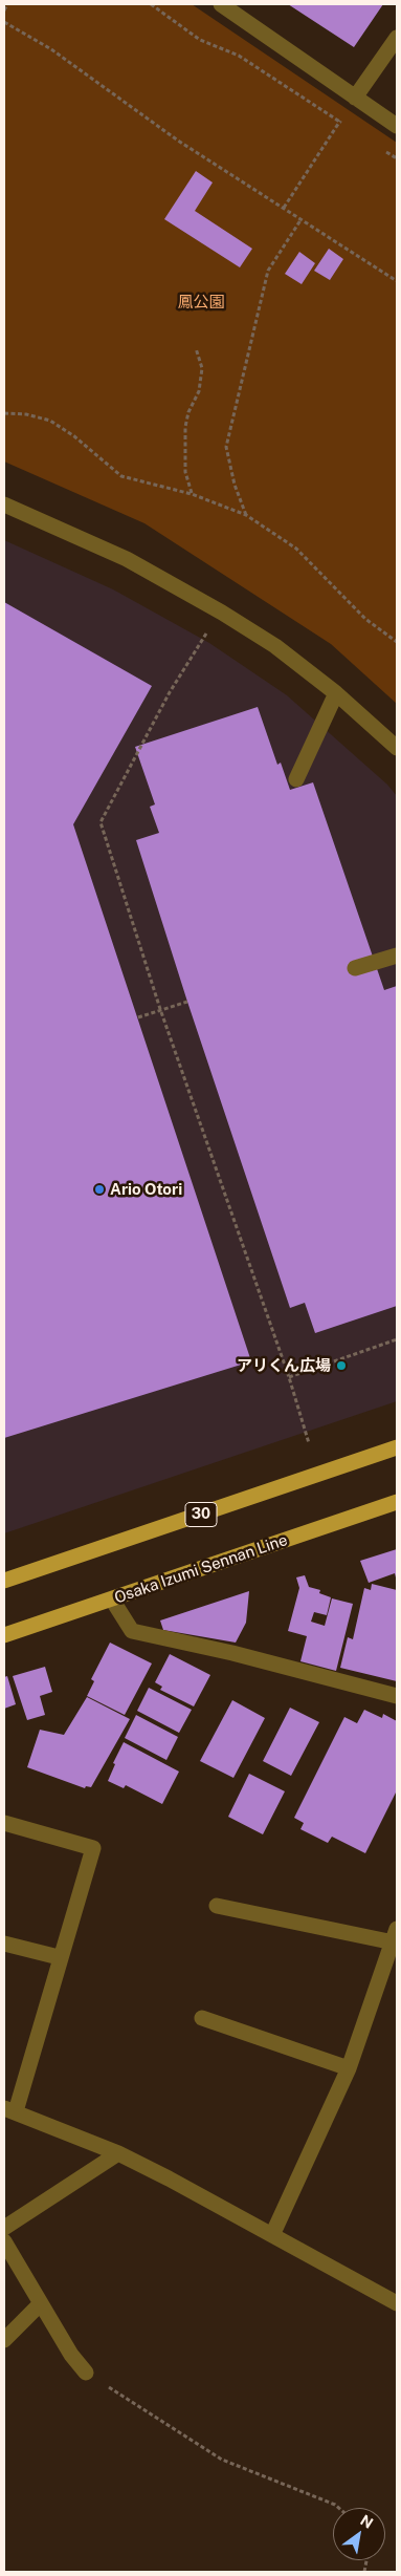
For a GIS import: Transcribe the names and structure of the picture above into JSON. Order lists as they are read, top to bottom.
{
  "streets": {
    "main road": ["30", "Osaka Izumi Sennan Line"]
  },
  "parks": ["鳳公園"],
  "places": ["Ario Otori", "アリくん広場"],
  "north": "top right"
}
